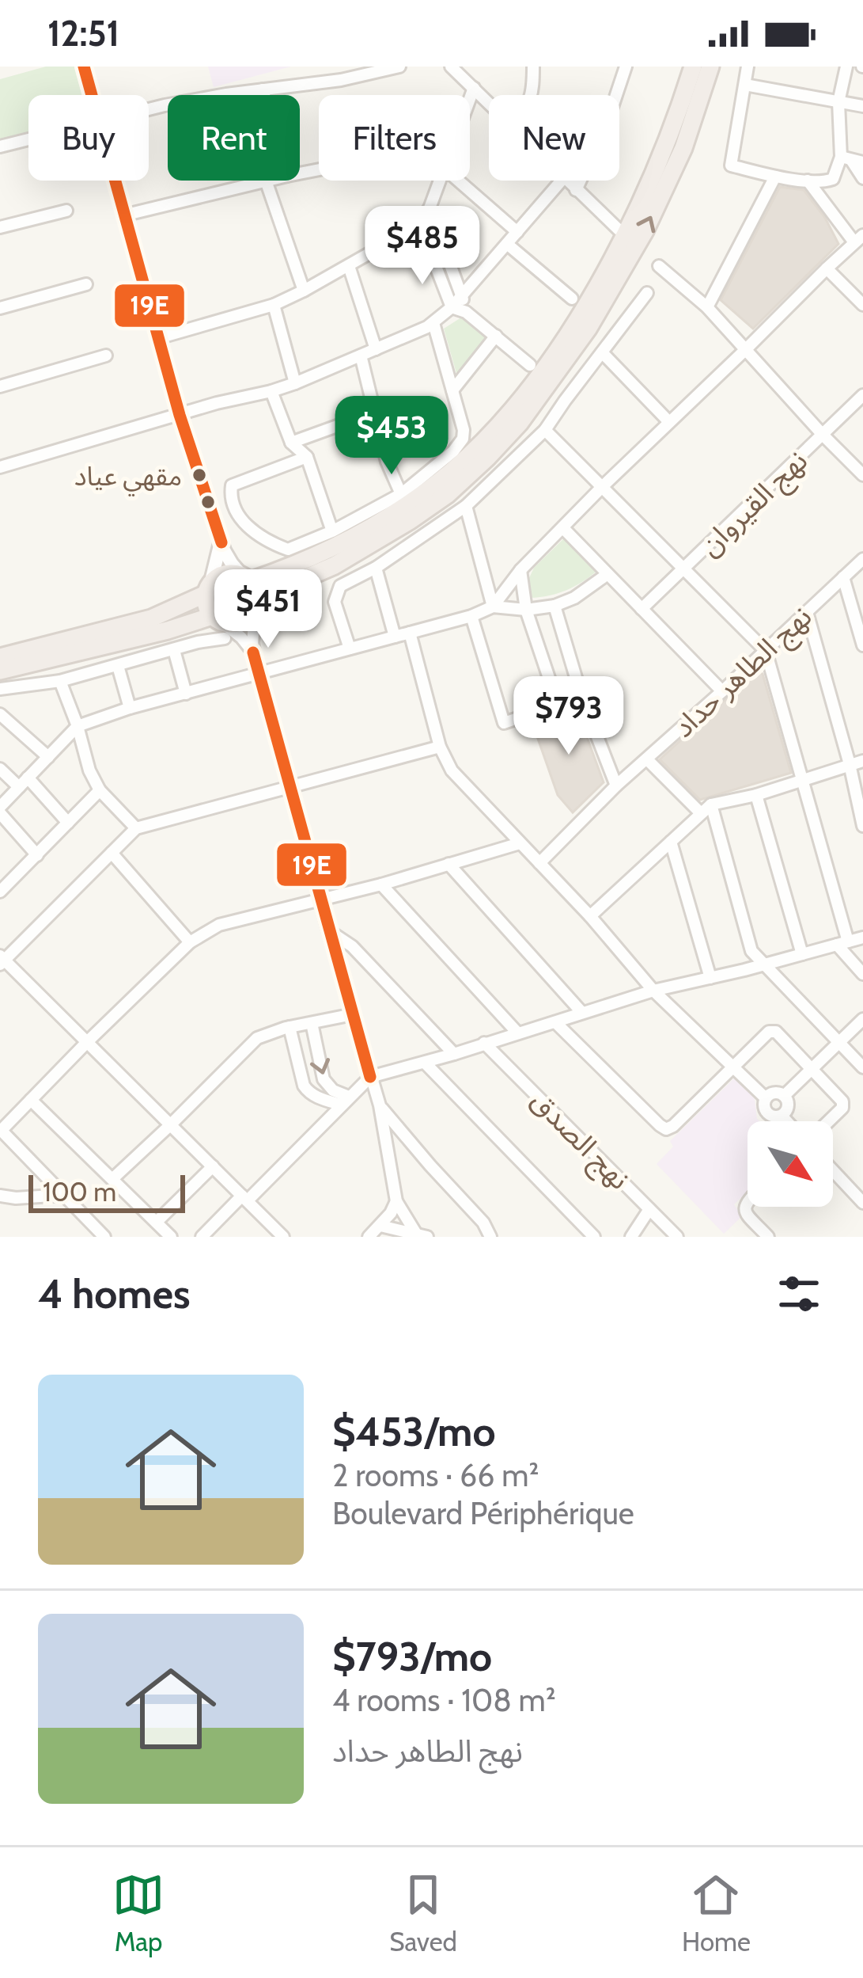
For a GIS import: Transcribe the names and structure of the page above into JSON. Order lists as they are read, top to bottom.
{
  "streets": {
    "street": ["نهج القيروان", "نهج الطاهر حداد", "نهج الصدق"]
  },
  "places": ["مقهي عياد"],
  "lines": ["transit line 19E"],
  "scale_bar": "100 m",
  "north": "bottom right",
  "page": {
    "status": "12:51",
    "chip": [
      "Buy",
      "Rent",
      "Filters",
      "New"
    ],
    "price": [
      "$485",
      "$453",
      "$451",
      "$793"
    ],
    "scale": "100 m",
    "heading": "4 homes",
    "list": [
      {
        "name": "$453/mo",
        "note": "2 rooms · 66 m² · Boulevard Périphérique"
      },
      {
        "name": "$793/mo",
        "note": "4 rooms · 108 m² · نهج الطاهر حداد"
      }
    ],
    "tabs": ["Map", "Saved", "Home"]
  }
}
